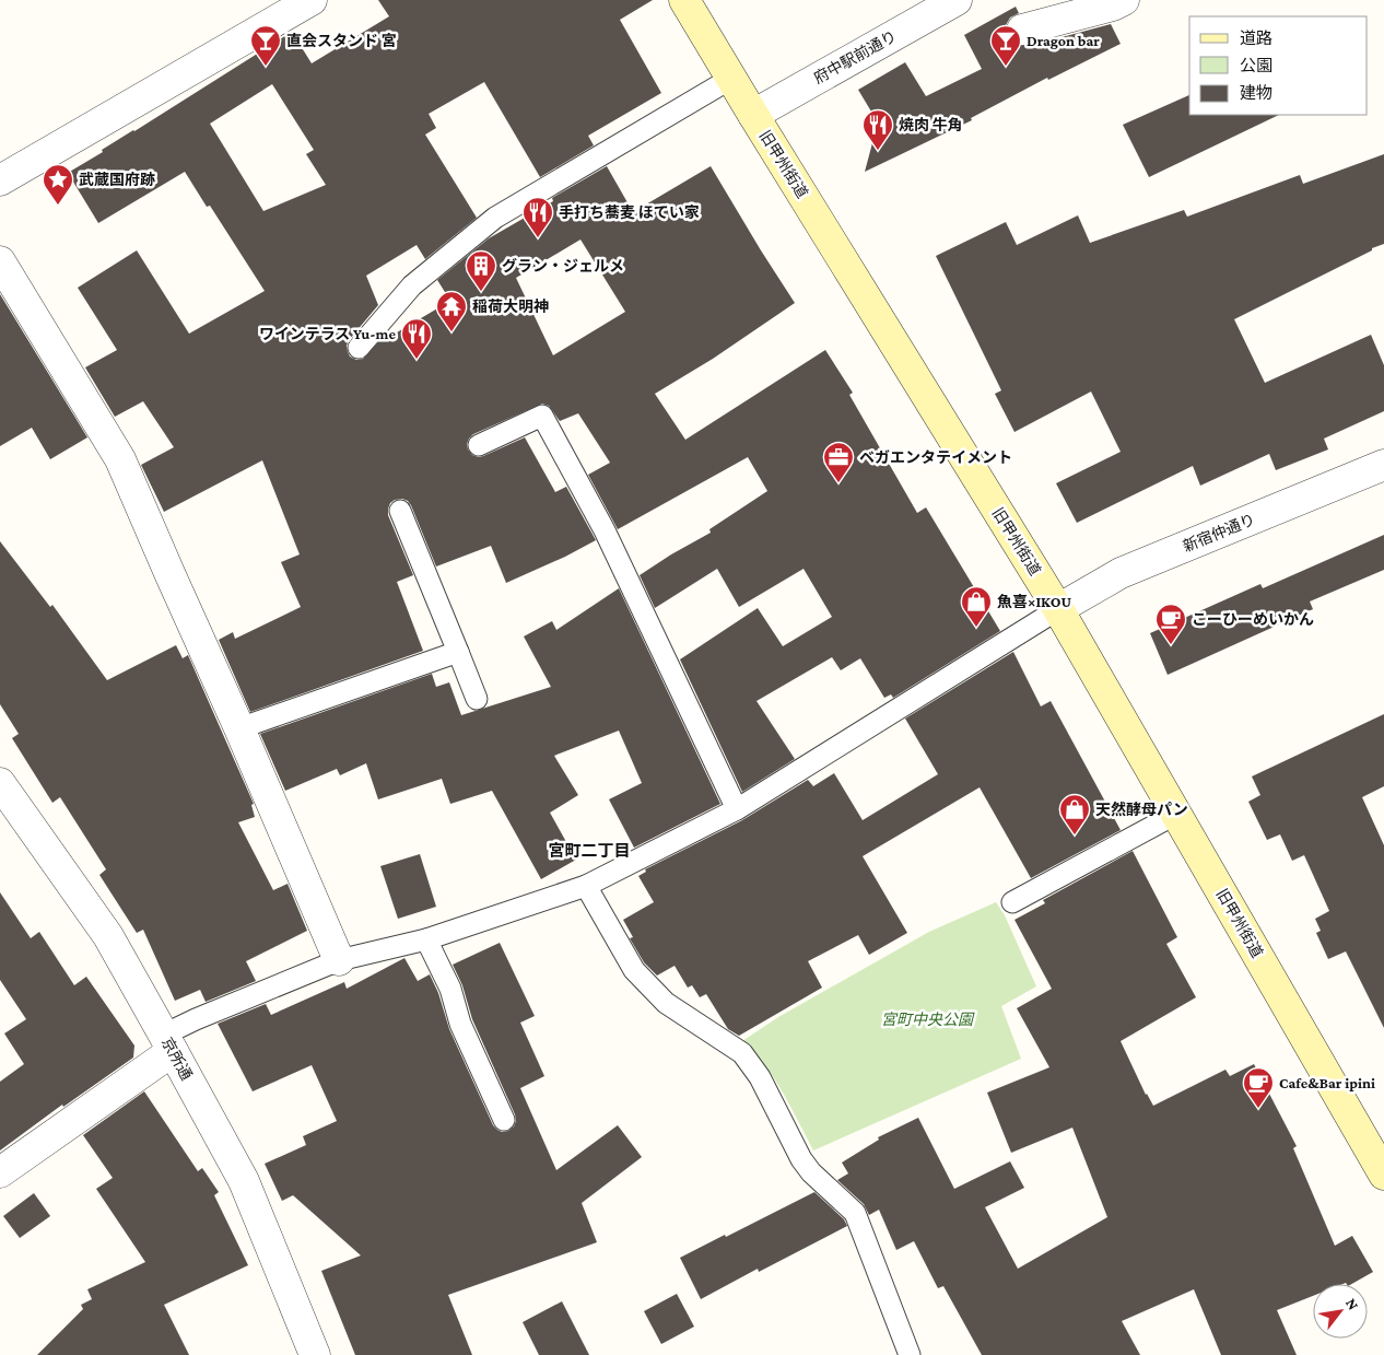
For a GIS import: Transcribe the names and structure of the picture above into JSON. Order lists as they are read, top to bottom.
{
  "streets": {
    "main road": ["旧甲州街道"],
    "street": ["府中駅前通り", "新宿仲通り", "京所通"]
  },
  "crossings": [
    ["府中駅前通り", "旧甲州街道"],
    ["旧甲州街道", "新宿仲通り"]
  ],
  "districts": ["宮町二丁目"],
  "parks": ["宮町中央公園"],
  "places": {
    "bar": ["直会スタンド 宮", "Dragon bar"],
    "restaurant": ["焼肉 牛角", "手打ち蕎麦 ほてい家", "ワインテラス Yu-me"],
    "place": ["武蔵国府跡"],
    "building": ["グラン・ジェルメ"],
    "temple": ["稲荷大明神"],
    "office": ["ベガエンタテイメント"],
    "shop": ["魚喜×IKOU", "天然酵母パン"],
    "cafe": ["こーひーめいかん", "Cafe&Bar ipini"]
  },
  "legend": ["道路", "公園", "建物"],
  "north": "top right"
}
